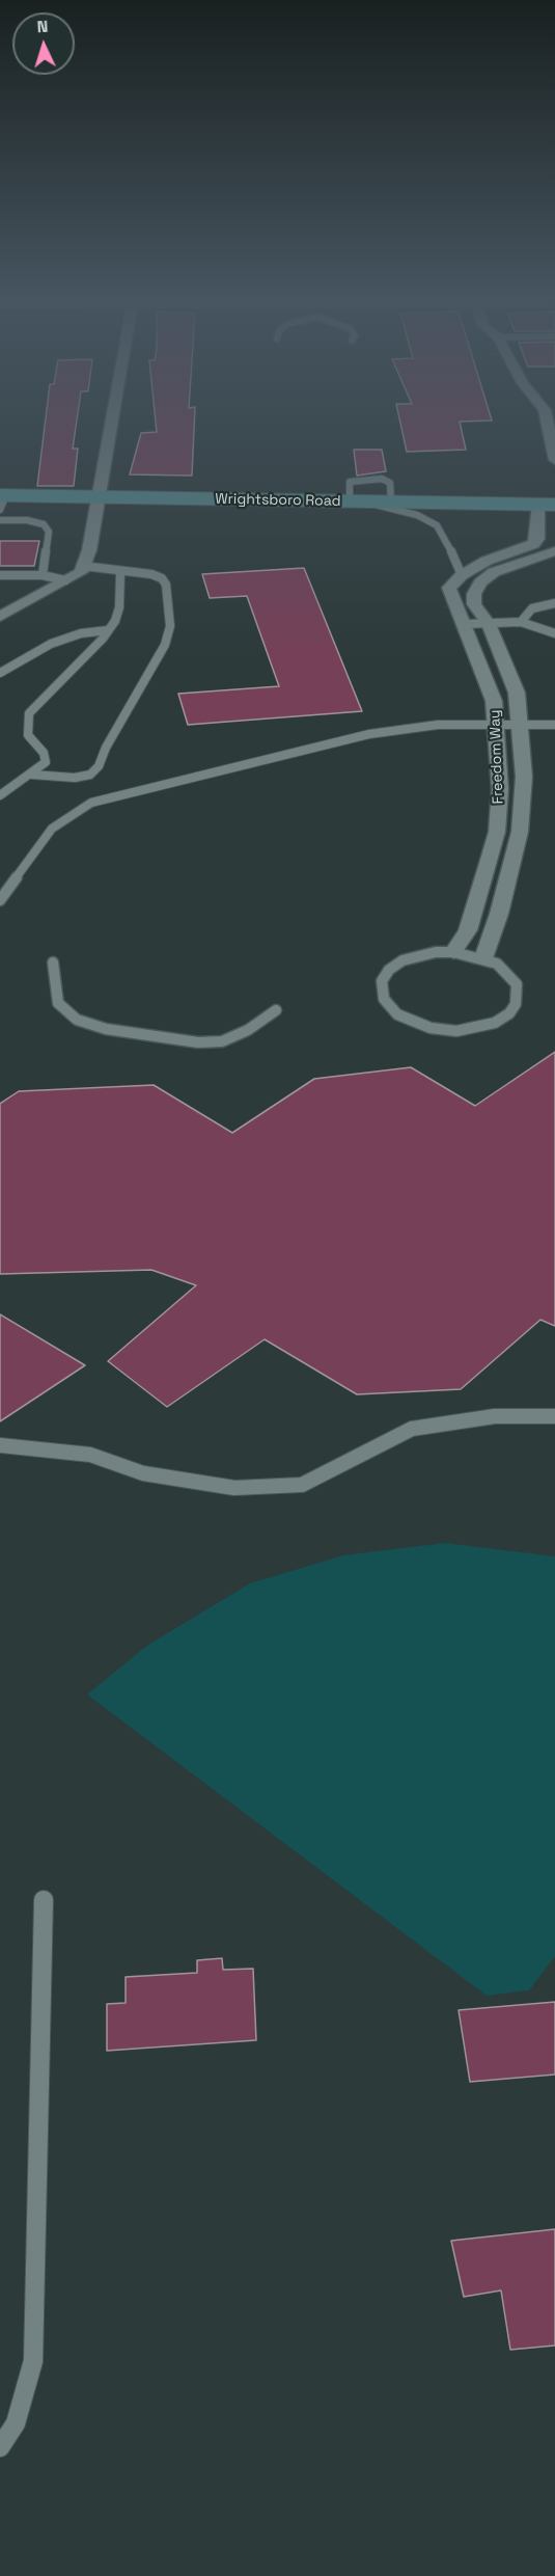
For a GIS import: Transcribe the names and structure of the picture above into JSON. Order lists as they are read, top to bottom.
{
  "streets": {
    "main road": ["Wrightsboro Road"],
    "street": ["Freedom Way"]
  },
  "north": "top"
}
